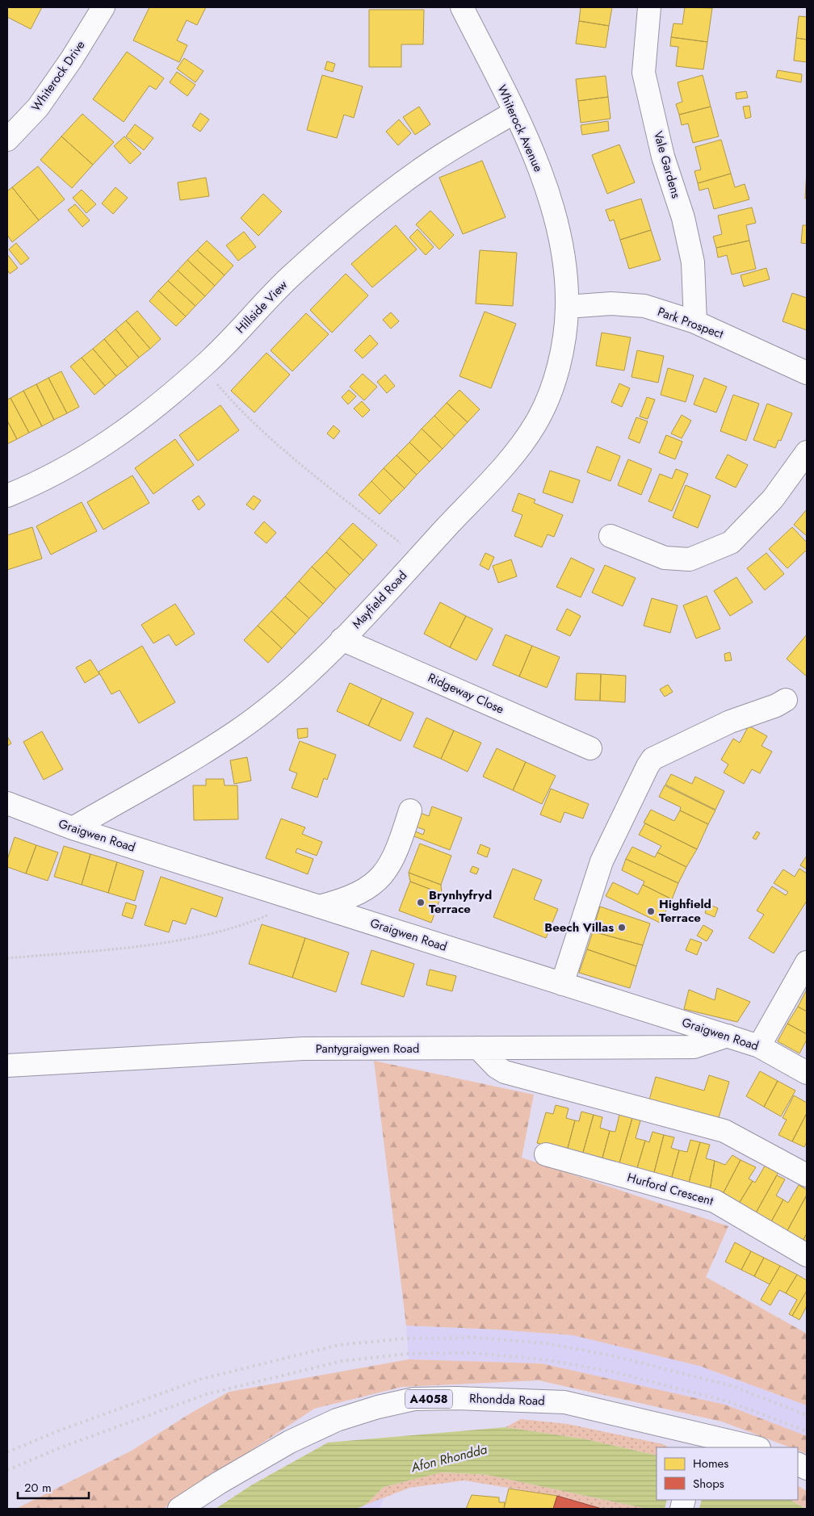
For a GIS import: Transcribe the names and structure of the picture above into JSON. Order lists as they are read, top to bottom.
{
  "streets": {
    "street": [
      "Whiterock Drive",
      "Whiterock Avenue",
      "Vale Gardens",
      "Hillside View",
      "Park Prospect",
      "Mayfield Road",
      "Ridgeway Close",
      "Graigwen Road",
      "Pantygraigwen Road",
      "Hurford Crescent",
      "A4058",
      "Rhondda Road"
    ]
  },
  "crossings": [
    ["Whiterock Avenue", "Hillside View"],
    ["Whiterock Avenue", "Mayfield Road"],
    ["Vale Gardens", "Park Prospect"],
    ["Park Prospect", "Mayfield Road"],
    ["Mayfield Road", "Ridgeway Close"],
    ["Mayfield Road", "Graigwen Road"],
    ["Graigwen Road", "Pantygraigwen Road"]
  ],
  "water": ["Afon Rhondda"],
  "places": ["Brynhyfryd Terrace", "Highfield Terrace", "Beech Villas"],
  "legend": ["Homes", "Shops"],
  "scale_bar": "20 m"
}
